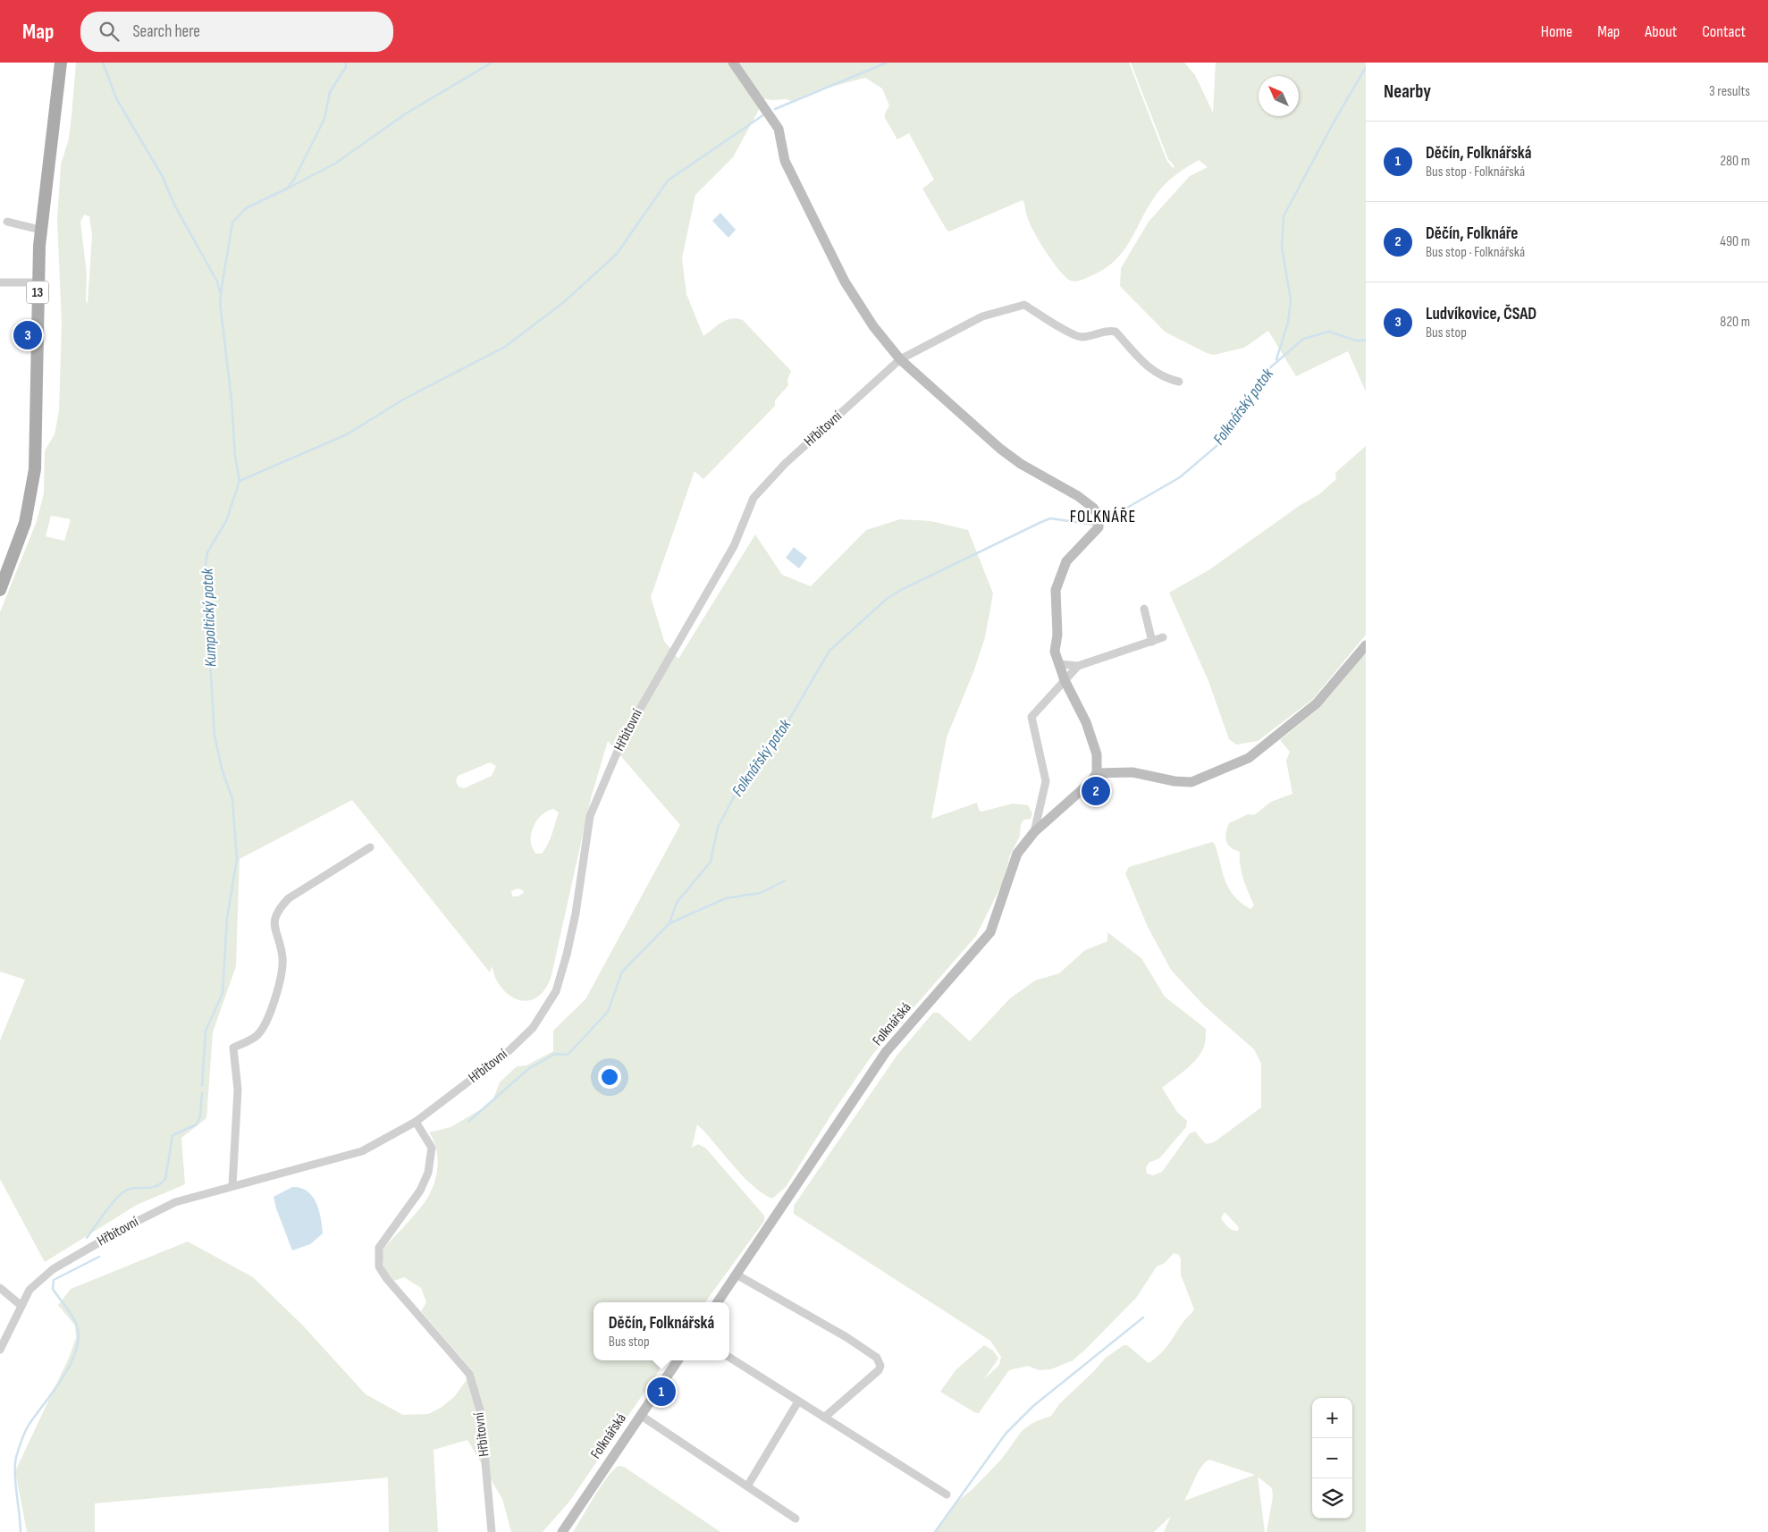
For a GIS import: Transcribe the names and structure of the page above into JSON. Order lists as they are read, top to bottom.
{
  "streets": {
    "main road": ["13"],
    "street": ["Hřbitovní", "Folknářská"]
  },
  "districts": ["FOLKNÁŘE"],
  "water": ["Folknářský potok", "Kumpoltický potok"],
  "north": "top left",
  "page": {
    "header": "Map",
    "search": "Search here",
    "nav": [
      "Home",
      "Map",
      "About",
      "Contact"
    ],
    "heading": ["Nearby", "3 results"],
    "list": [
      {
        "mark": "1",
        "name": "Děčín, Folknářská",
        "note": "Bus stop · Folknářská",
        "value": "280 m"
      },
      {
        "mark": "2",
        "name": "Děčín, Folknáře",
        "note": "Bus stop · Folknářská",
        "value": "490 m"
      },
      {
        "mark": "3",
        "name": "Ludvíkovice, ČSAD",
        "note": "Bus stop",
        "value": "820 m"
      }
    ],
    "pins": ["3", "2", "1"],
    "popup": ["Děčín, Folknářská", "Bus stop"],
    "map_buttons": ["+", "−"]
  }
}
